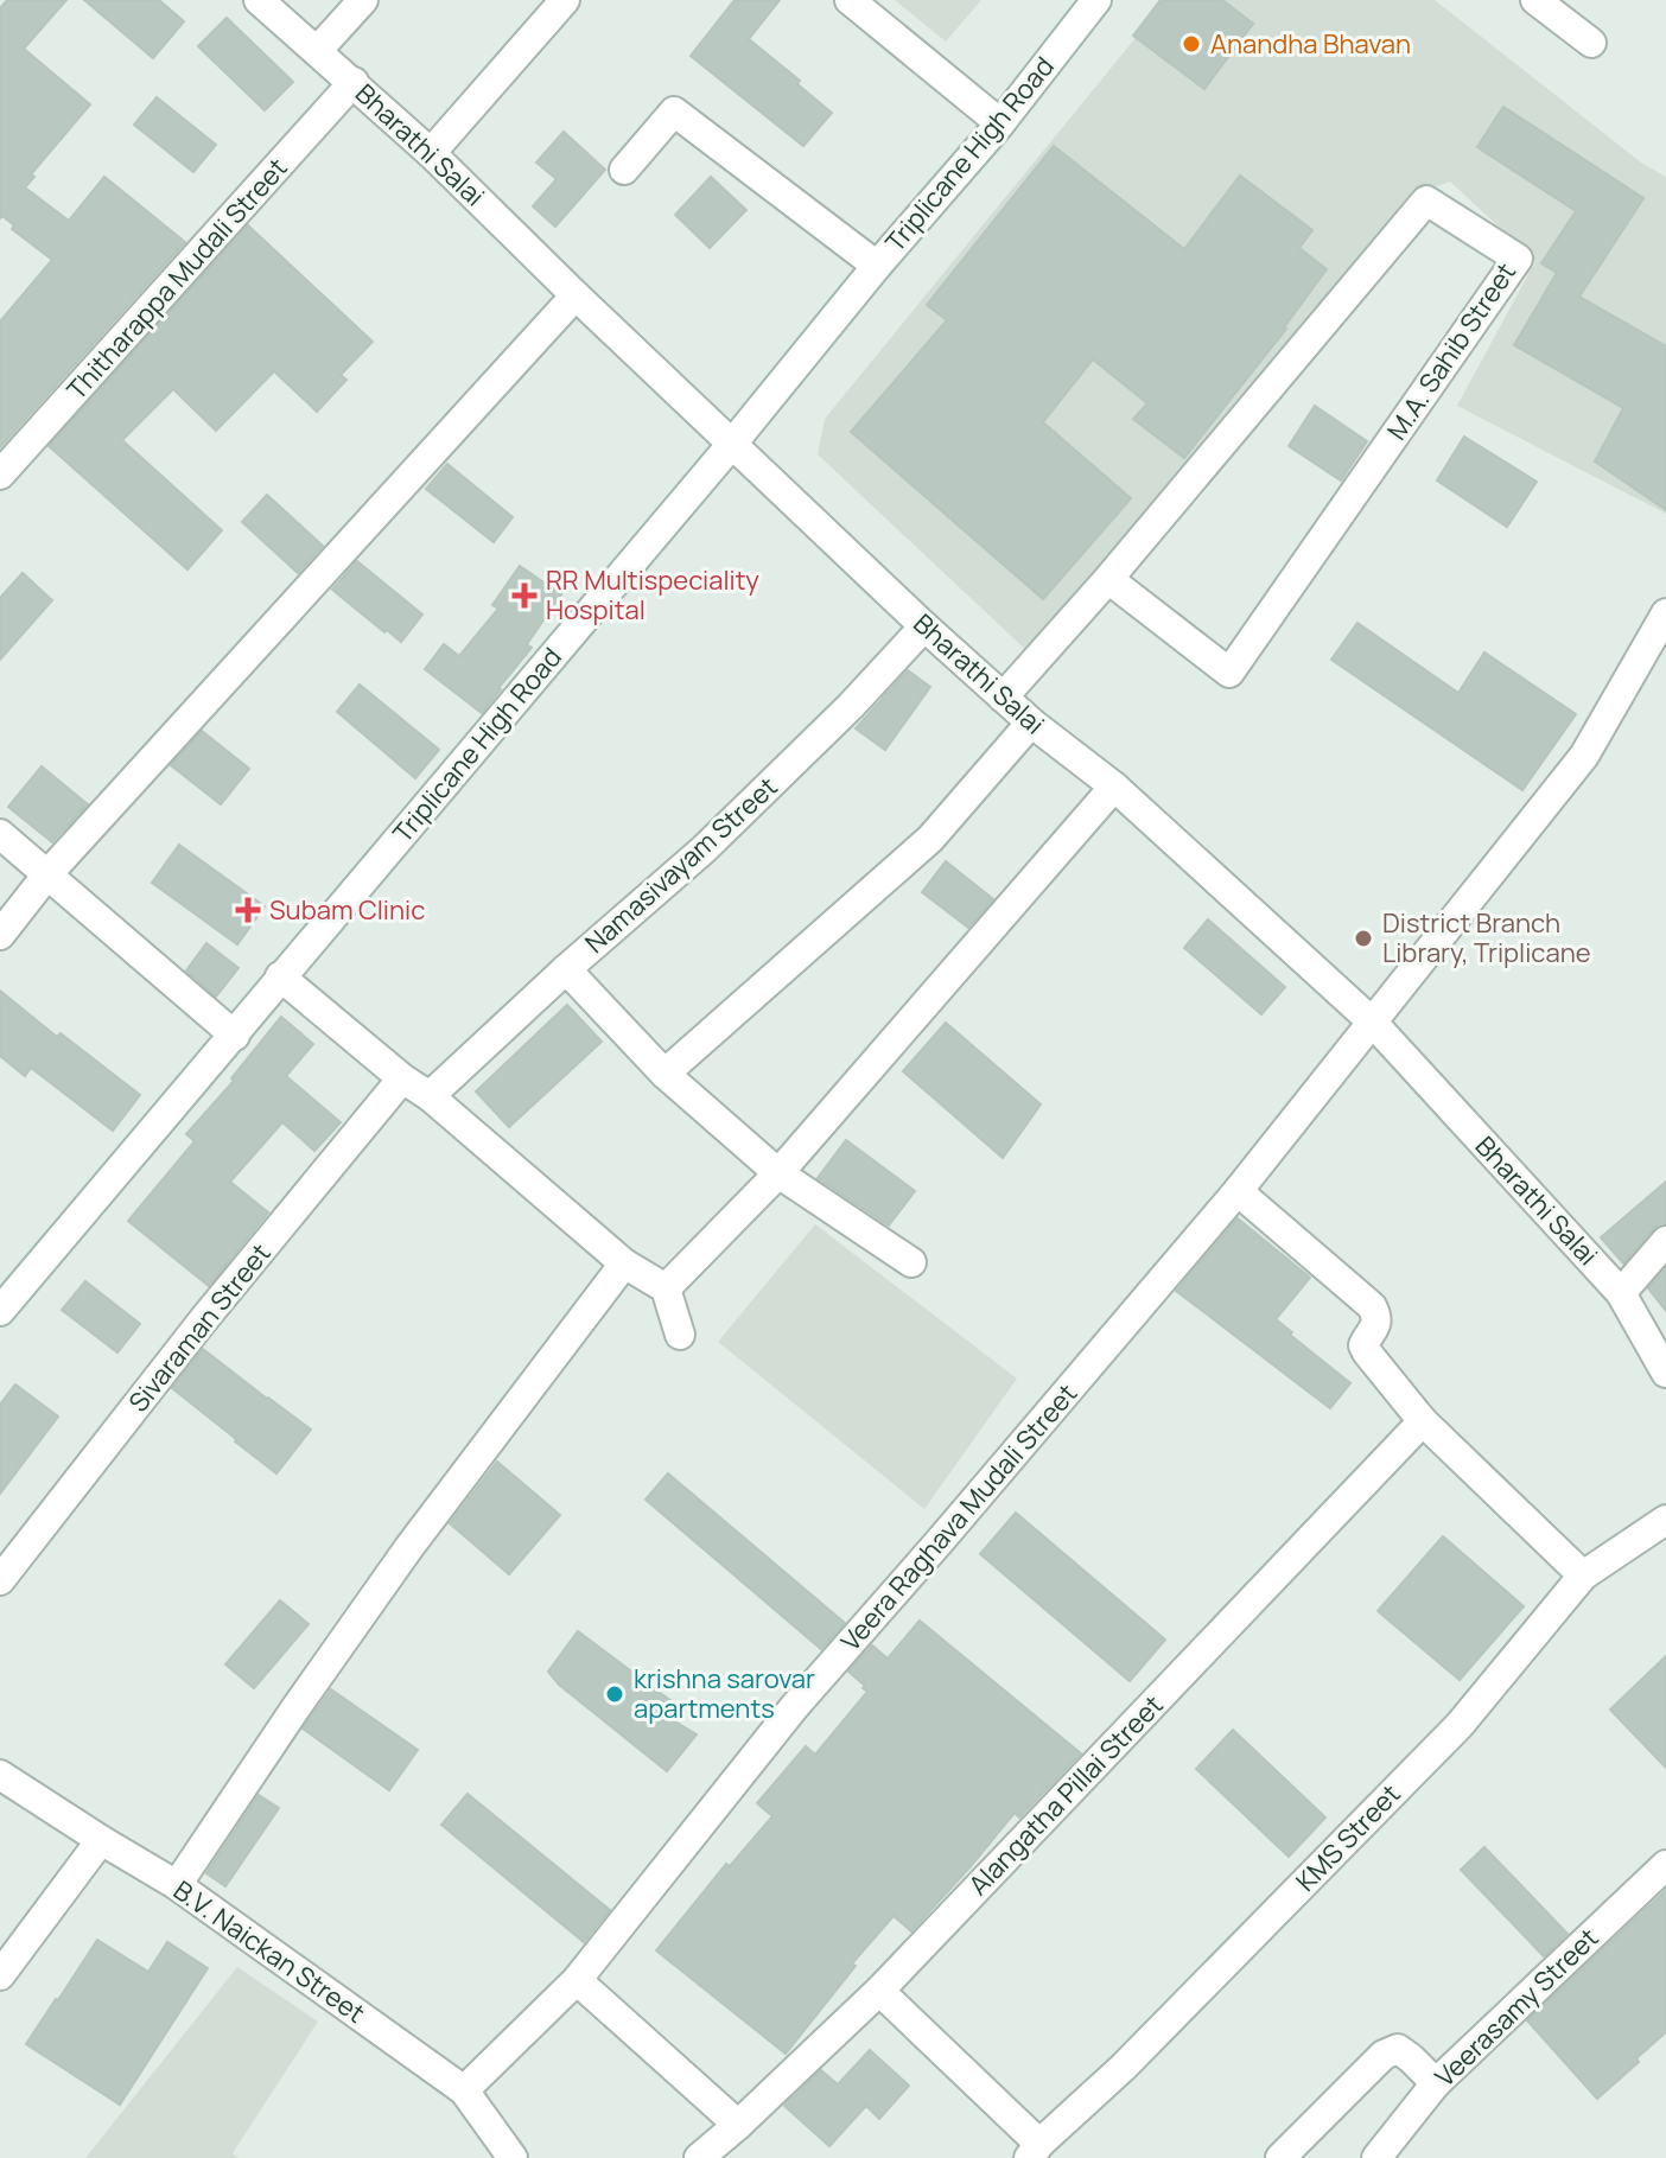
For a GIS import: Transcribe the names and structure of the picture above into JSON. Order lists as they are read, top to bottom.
{
  "streets": {
    "street": [
      "Bharathi Salai",
      "Triplicane High Road",
      "Thitharappa Mudali Street",
      "M.A. Sahib Street",
      "Namasivayam Street",
      "Sivaraman Street",
      "Veera Raghava Mudali Street",
      "Alangatha Pillai Street",
      "KMS Street",
      "B.V. Naickan Street",
      "Veerasamy Street"
    ]
  },
  "crossings": [
    ["Bharathi Salai", "Triplicane High Road"],
    ["Bharathi Salai", "Thitharappa Mudali Street"],
    ["Bharathi Salai", "M.A. Sahib Street"],
    ["Bharathi Salai", "Namasivayam Street"],
    ["Bharathi Salai", "Veera Raghava Mudali Street"],
    ["Veera Raghava Mudali Street", "B.V. Naickan Street"]
  ],
  "places": {
    "other": ["Anandha Bhavan", "District Branch Library, Triplicane", "krishna sarovar apartments"],
    "health": ["RR Multispeciality Hospital", "Subam Clinic"]
  }
}
